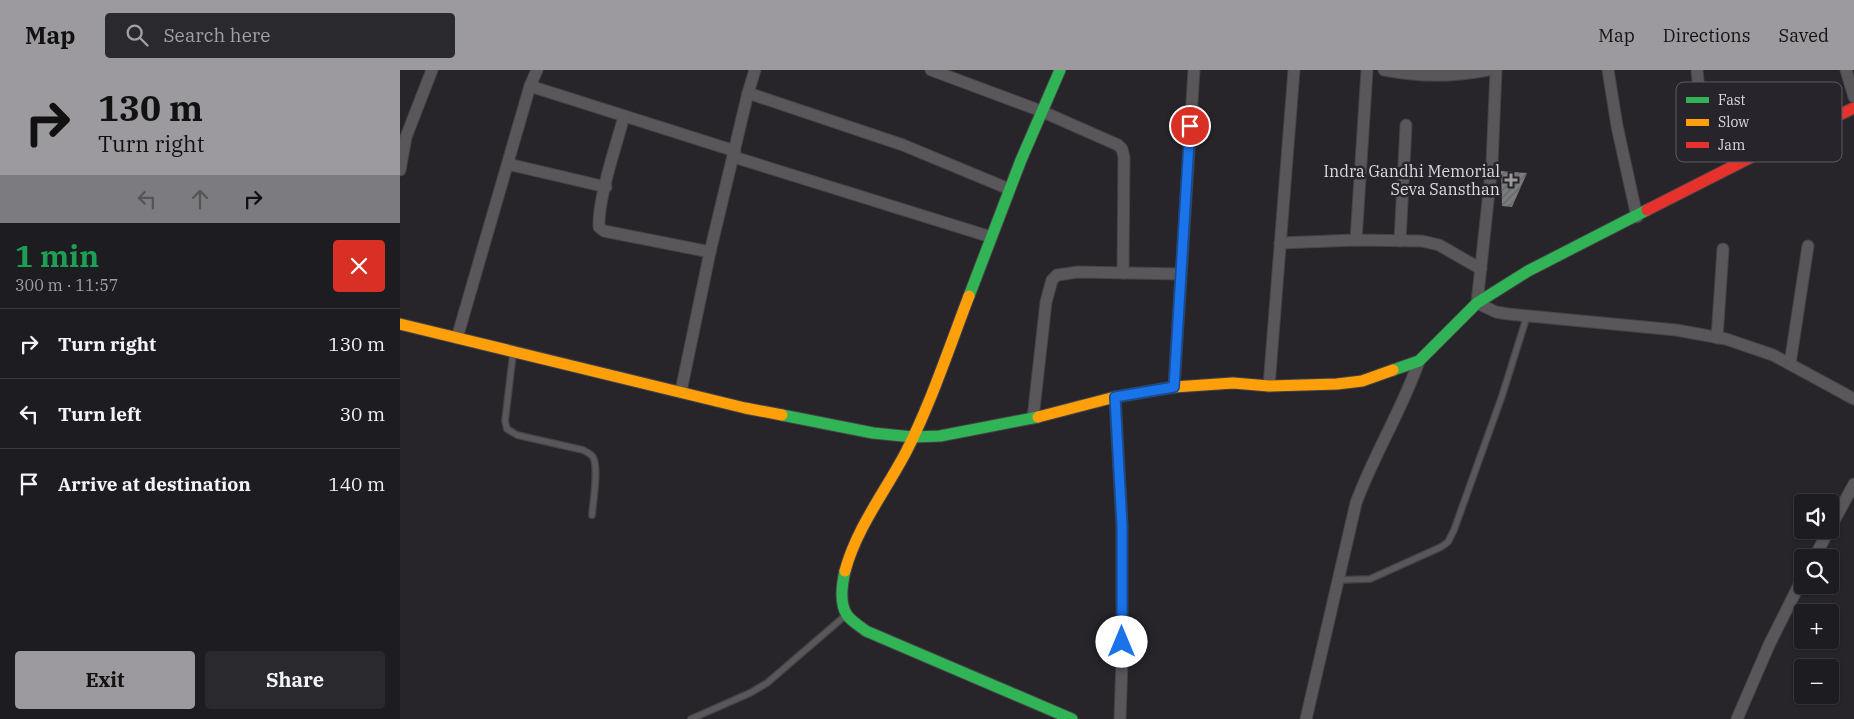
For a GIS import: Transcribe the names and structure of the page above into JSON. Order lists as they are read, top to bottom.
{
  "places": {
    "health": ["Indra Gandhi Memorial Seva Sansthan"]
  },
  "legend": ["Fast", "Slow", "Jam"],
  "page": {
    "header": "Map",
    "search": "Search here",
    "nav": ["Map", "Directions", "Saved"],
    "turn": ["130 m", "Turn right"],
    "heading": ["1 min", "300 m · 11:57"],
    "list": [
      {
        "name": "Turn right",
        "value": "130 m"
      },
      {
        "name": "Turn left",
        "value": "30 m"
      },
      {
        "name": "Arrive at destination",
        "value": "140 m"
      }
    ],
    "map_buttons": ["+", "−"],
    "buttons": ["Exit", "Share"]
  }
}
